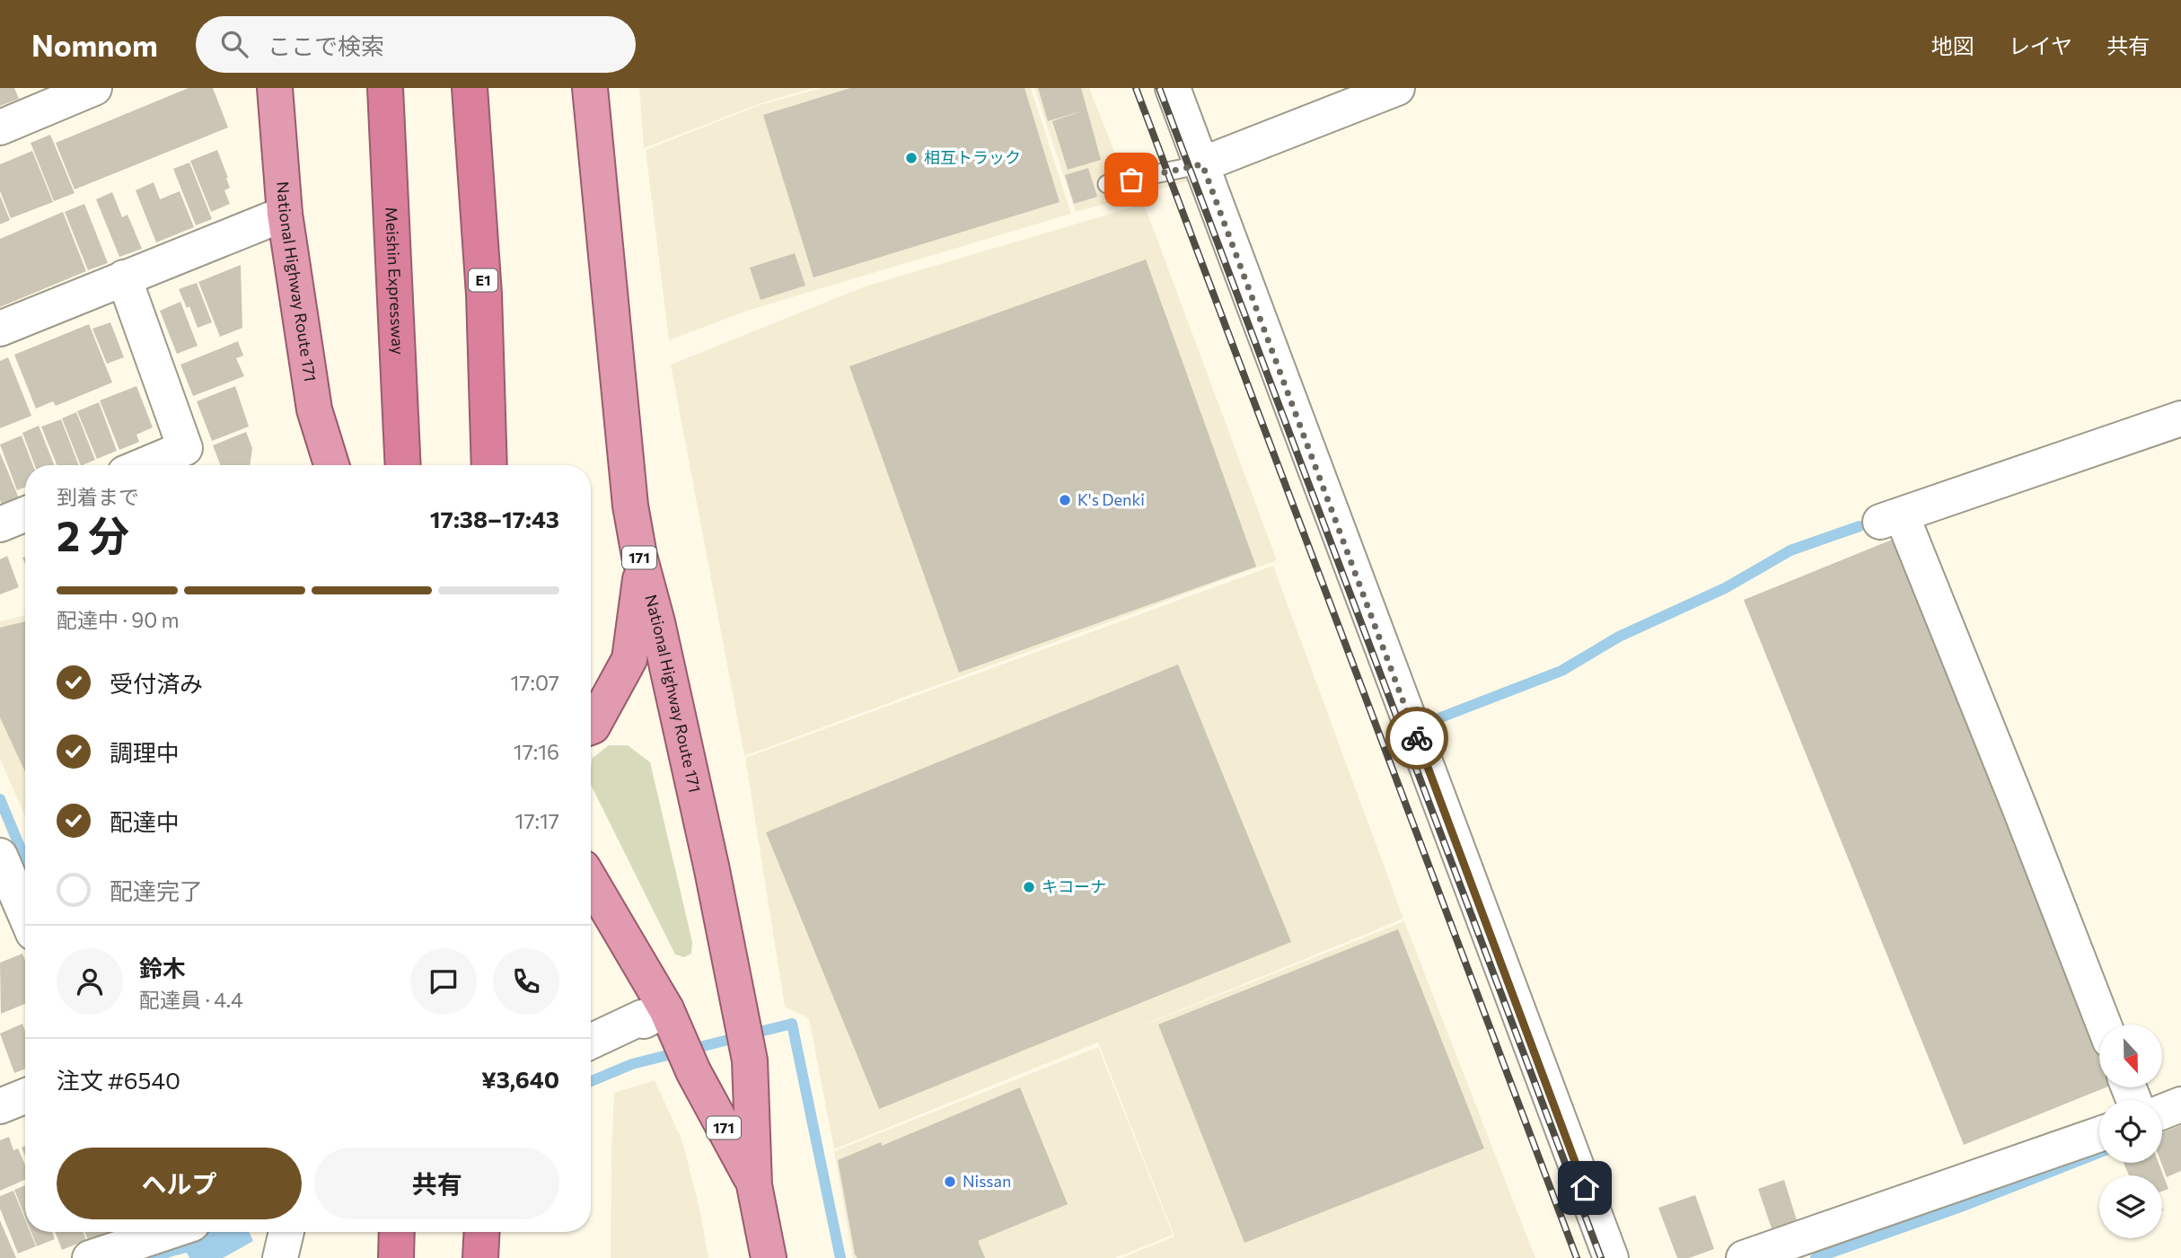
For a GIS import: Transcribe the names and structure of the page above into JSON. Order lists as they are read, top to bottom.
{
  "streets": {
    "highway": [
      "Meishin Expressway",
      "E1",
      "National Highway Route 171",
      "171"
    ]
  },
  "places": [
    "相互トラック",
    "K's Denki",
    "キコーナ",
    "Nissan"
  ],
  "north": "bottom",
  "page": {
    "header": "Nomnom",
    "search": "ここで検索",
    "nav": ["地図", "レイヤ", "共有"],
    "heading": ["2 分", "到着まで", "17:38–17:43"],
    "panel": [
      "鈴木",
      "配達員 · 4.4",
      "注文 #6540",
      "¥3,640"
    ],
    "bar": "配達中 · 90 m",
    "list": [
      ["受付済み", "17:07"],
      ["調理中", "17:16"],
      ["配達中", "17:17"],
      "配達完了"
    ],
    "buttons": ["ヘルプ", "共有"]
  }
}
